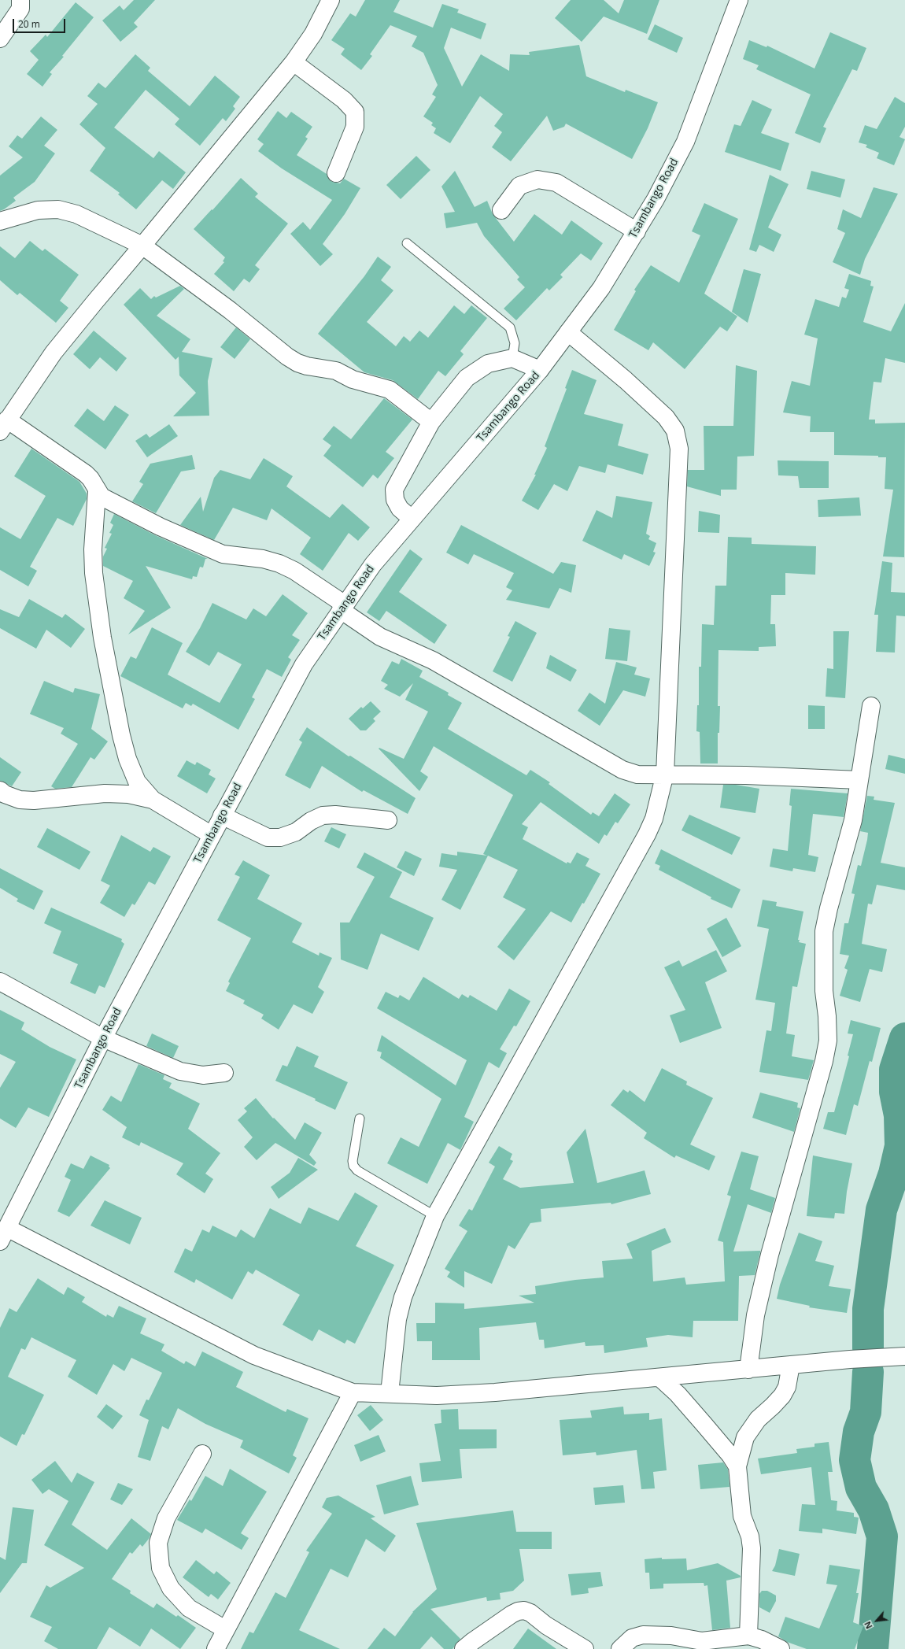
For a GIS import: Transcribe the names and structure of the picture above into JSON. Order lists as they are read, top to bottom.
{
  "streets": {
    "street": ["Tsambango Road"]
  },
  "scale_bar": "20 m",
  "north": "bottom left"
}
